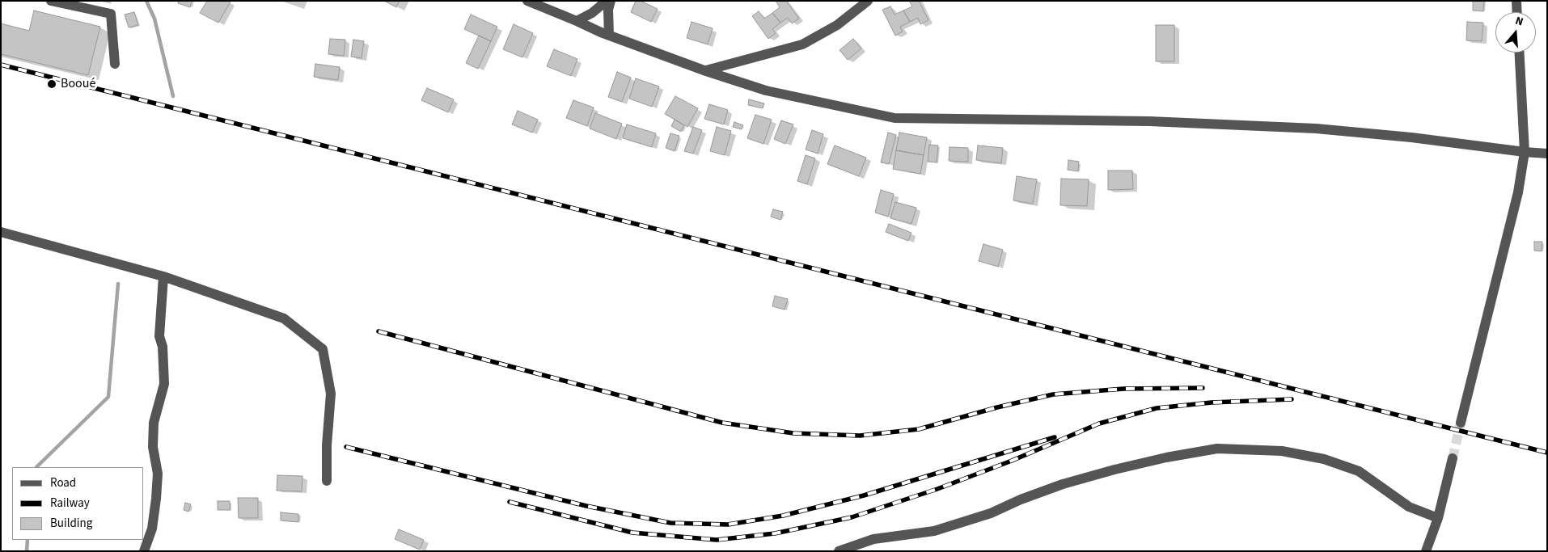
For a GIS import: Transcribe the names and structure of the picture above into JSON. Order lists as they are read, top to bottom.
{
  "places": ["Booué"],
  "legend": ["Road", "Railway", "Building"],
  "north": "top"
}
